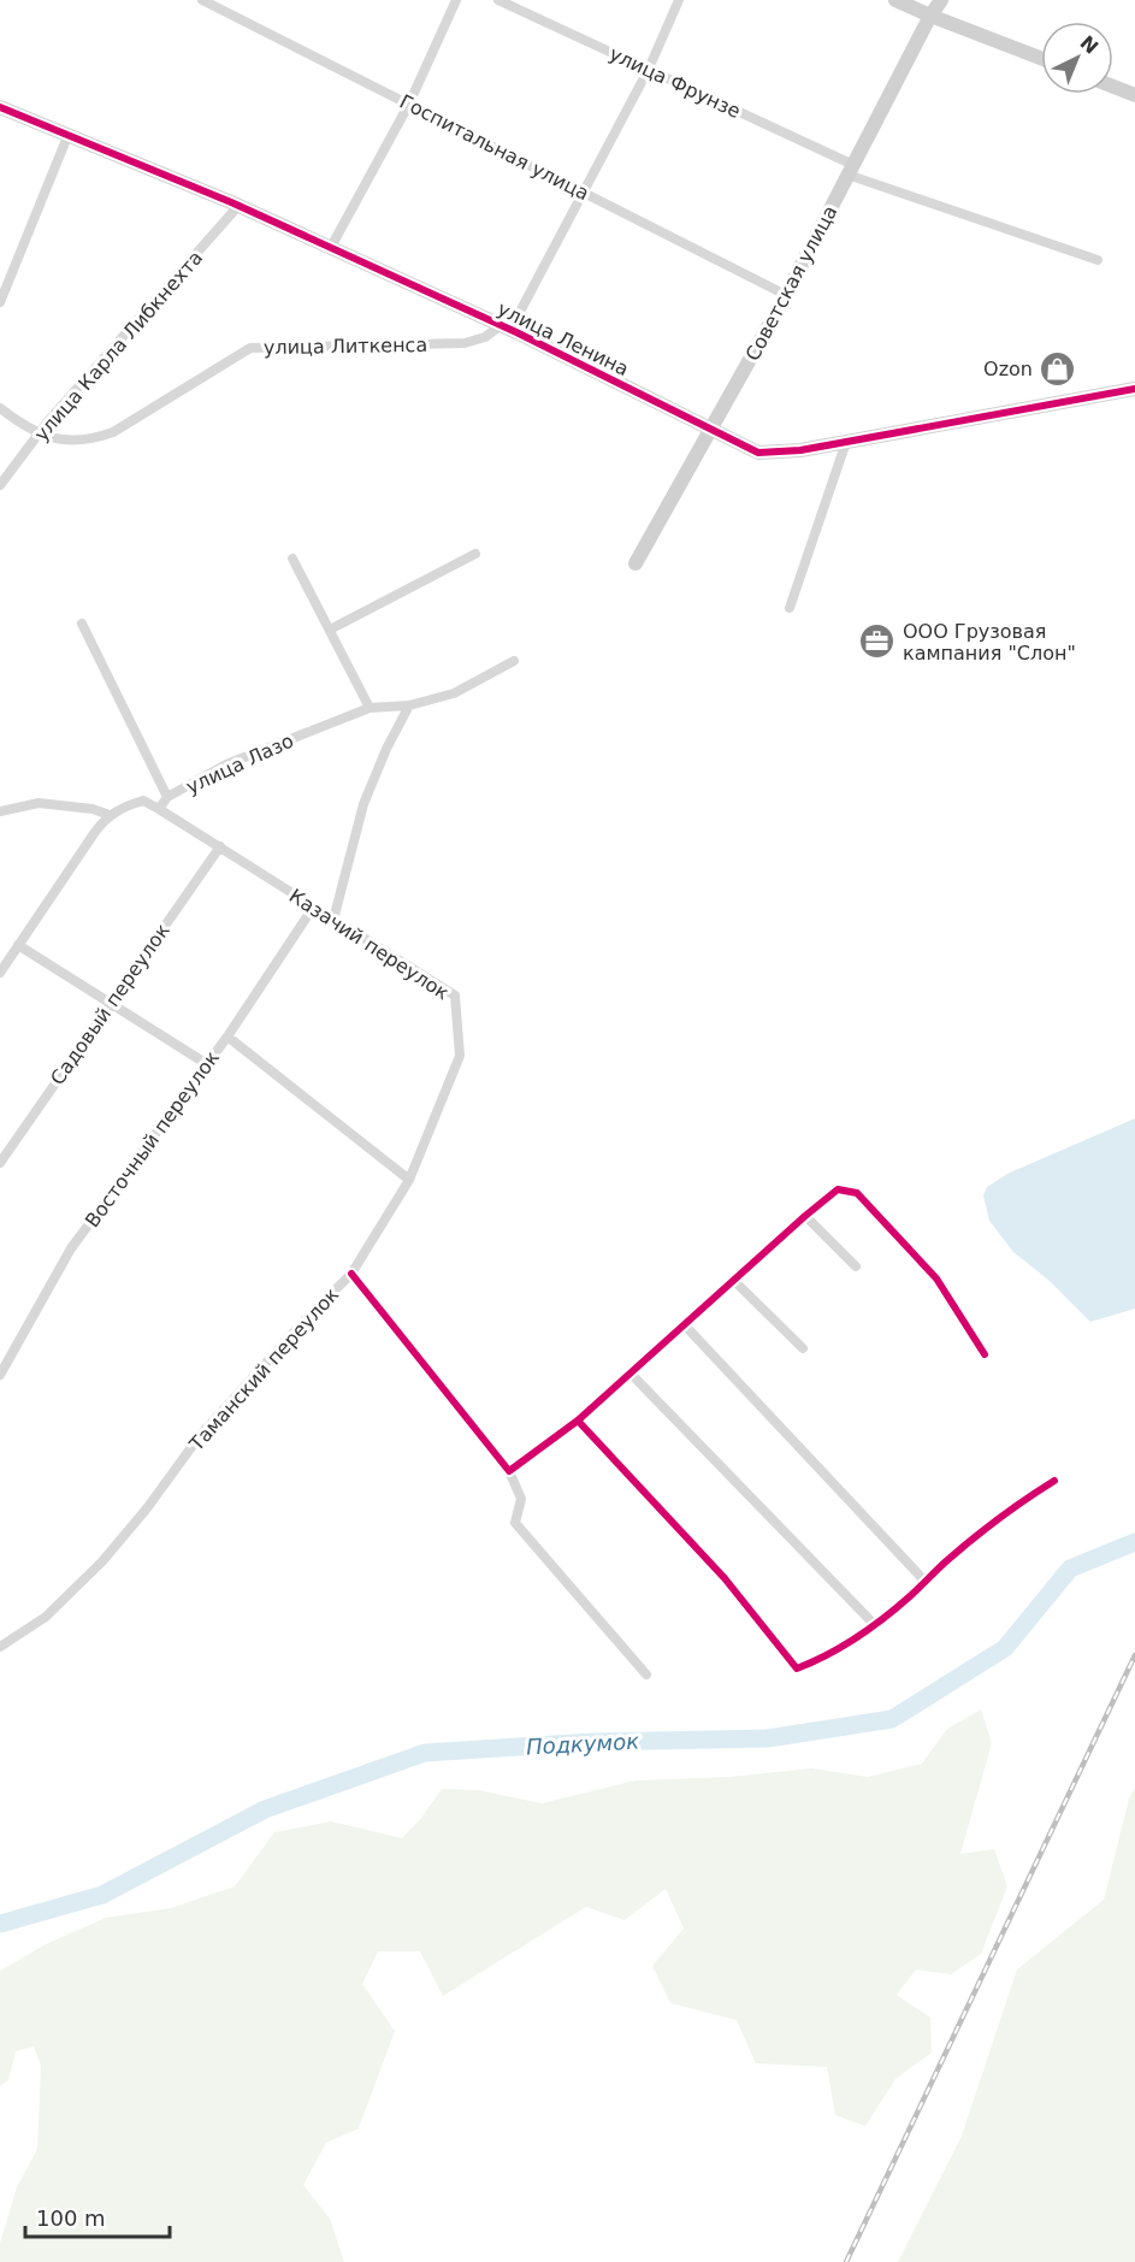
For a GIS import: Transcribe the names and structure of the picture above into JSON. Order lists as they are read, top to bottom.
{
  "streets": {
    "street": [
      "улица Фрунзе",
      "Госпитальная улица",
      "Советская улица",
      "улица Ленина",
      "улица Карла Либкнехта",
      "улица Литкенса",
      "улица Лазо",
      "Казачий переулок",
      "Садовый переулок",
      "Восточный переулок",
      "Таманский переулок"
    ]
  },
  "crossings": [
    ["улица Фрунзе", "Советская улица"],
    ["Госпитальная улица", "Советская улица"],
    ["Советская улица", "улица Ленина"],
    ["улица Ленина", "улица Карла Либкнехта"],
    ["улица Ленина", "улица Литкенса"],
    ["улица Карла Либкнехта", "улица Литкенса"],
    ["улица Лазо", "Казачий переулок"],
    ["Казачий переулок", "Садовый переулок"],
    ["Казачий переулок", "Восточный переулок"],
    ["Казачий переулок", "Таманский переулок"]
  ],
  "water": ["Подкумок"],
  "places": {
    "shop": ["Ozon"],
    "office": ["ООО Грузовая кампания \"Слон\""]
  },
  "scale_bar": "100 m",
  "north": "top right"
}
